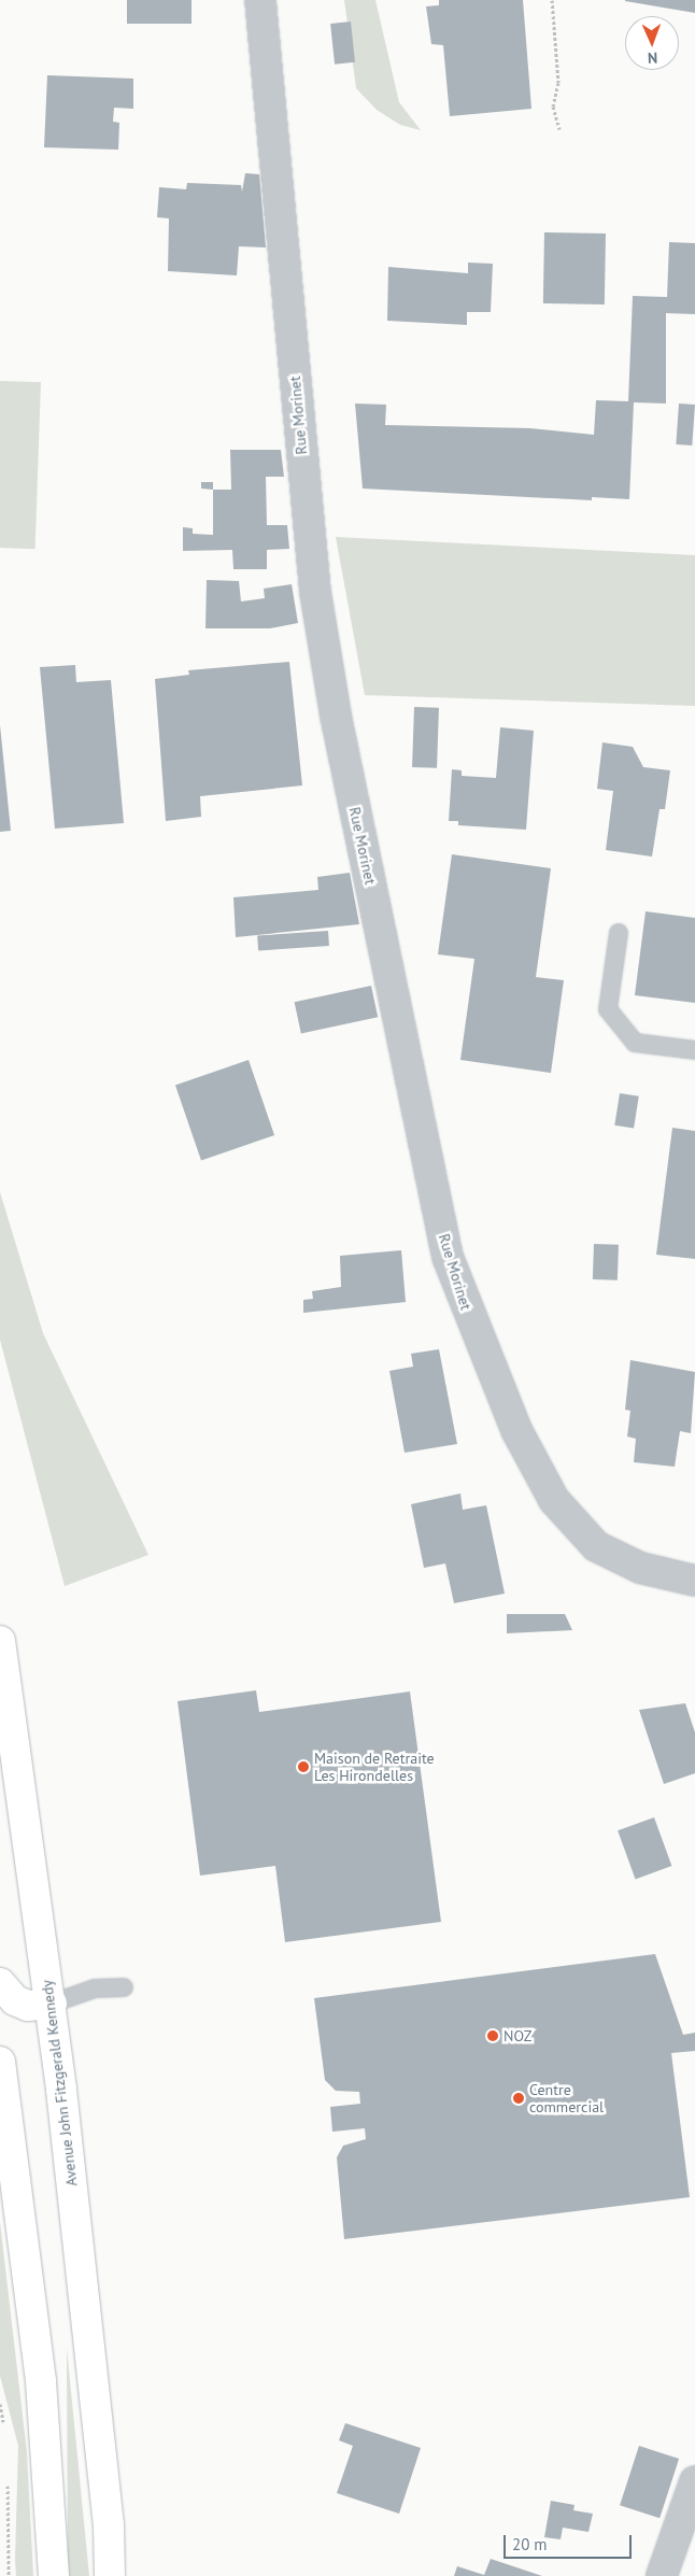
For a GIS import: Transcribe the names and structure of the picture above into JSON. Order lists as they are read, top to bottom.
{
  "streets": {
    "main road": ["Avenue John Fitzgerald Kennedy"],
    "street": ["Rue Morinet"]
  },
  "places": ["Maison de Retraite Les Hirondelles", "NOZ", "Centre commercial"],
  "scale_bar": "20 m",
  "north": "bottom"
}
